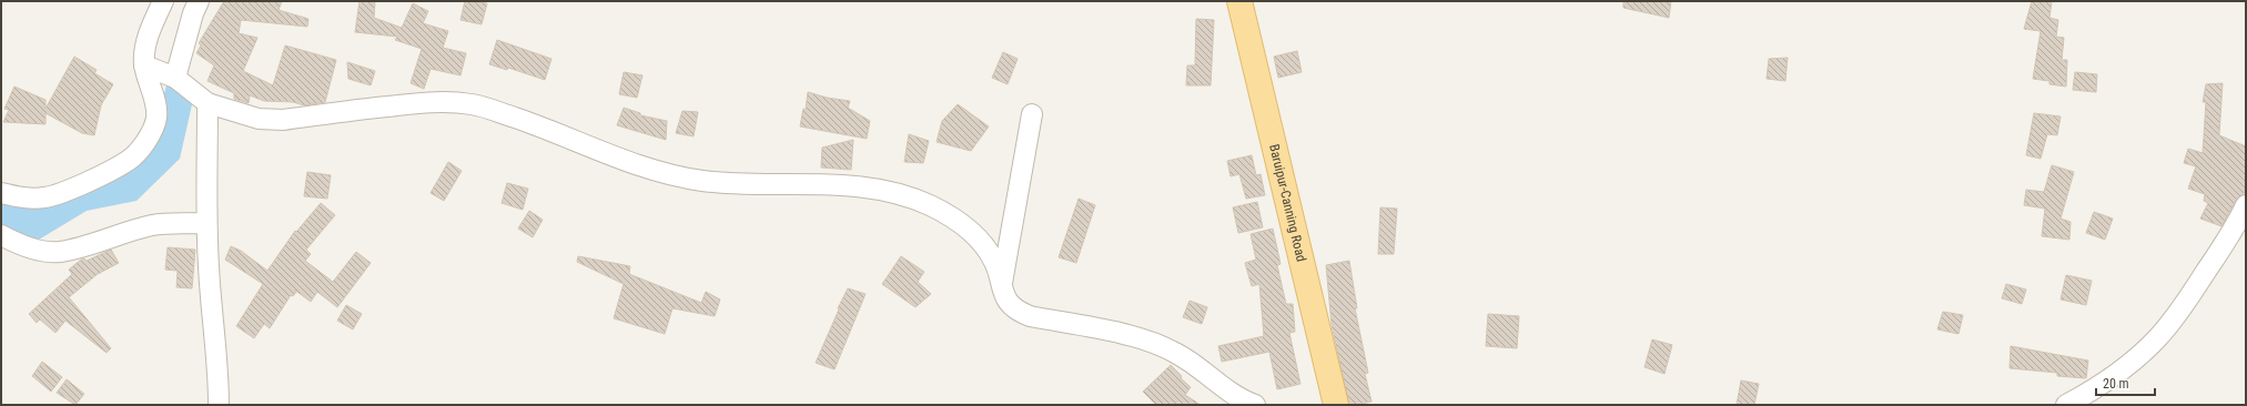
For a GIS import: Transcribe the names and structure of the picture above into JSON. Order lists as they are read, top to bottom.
{
  "streets": {
    "main road": ["Baruipur-Canning Road"]
  },
  "scale_bar": "20 m"
}
